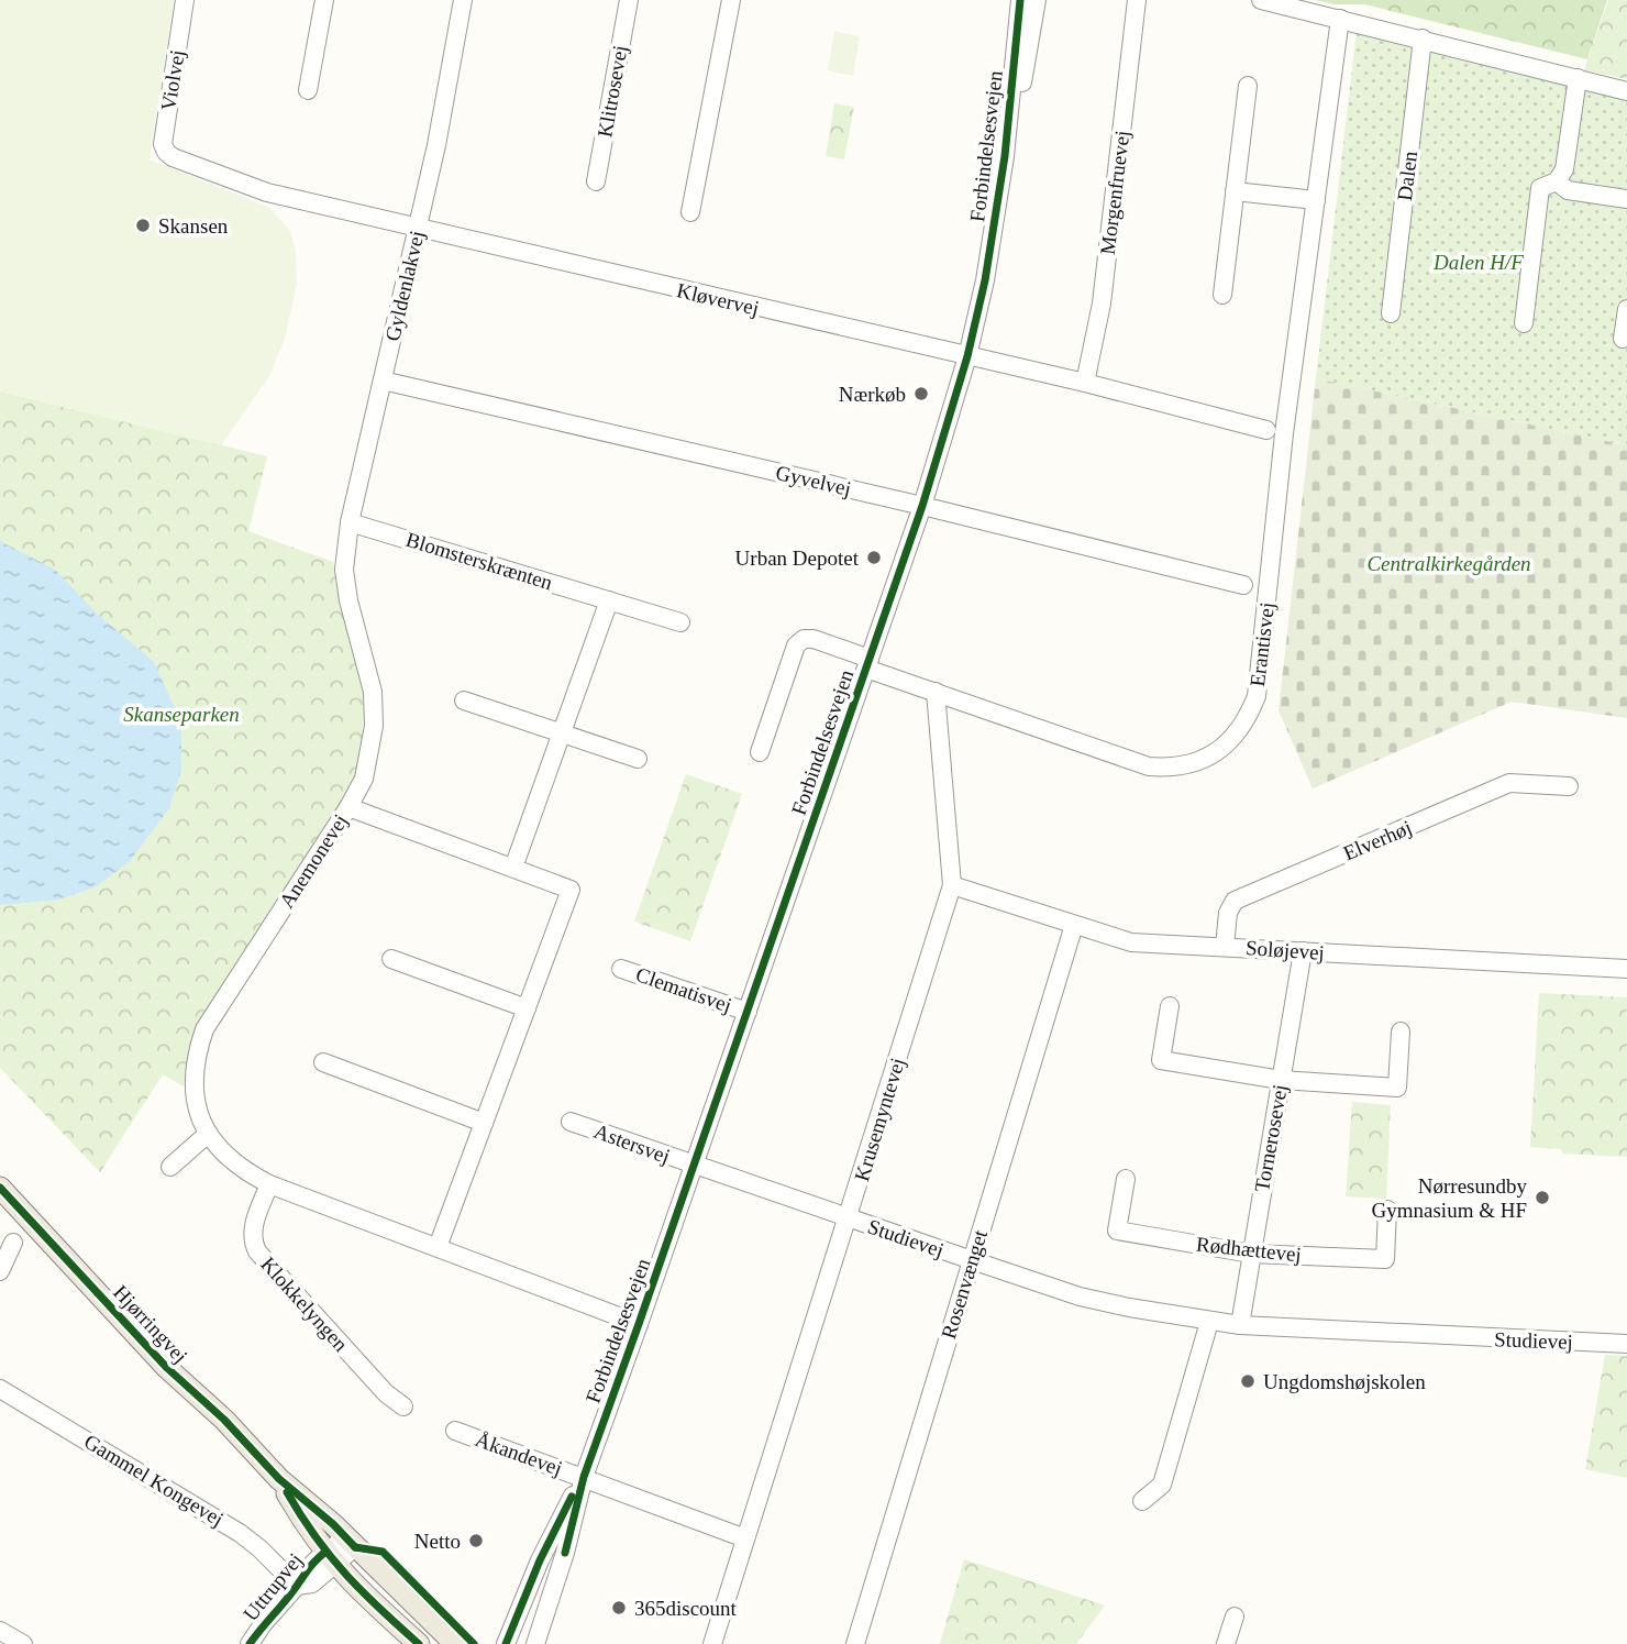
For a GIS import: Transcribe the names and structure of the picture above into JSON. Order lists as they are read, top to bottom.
{
  "streets": {
    "main road": ["Hjørringvej"],
    "street": [
      "Violvej",
      "Klitrosevej",
      "Forbindelsesvejen",
      "Dalen",
      "Morgenfruevej",
      "Gyldenlakvej",
      "Kløvervej",
      "Gyvelvej",
      "Blomsterskrænten",
      "Erantisvej",
      "Elverhøj",
      "Anemonevej",
      "Soløjevej",
      "Clematisvej",
      "Krusemyntevej",
      "Tornerosevej",
      "Astersvej",
      "Studievej",
      "Rødhættevej",
      "Rosenvænget",
      "Klokkelyngen",
      "Åkandevej",
      "Gammel Kongevej",
      "Uttrupvej"
    ]
  },
  "crossings": [
    ["Violvej", "Kløvervej"],
    ["Forbindelsesvejen", "Kløvervej"],
    ["Forbindelsesvejen", "Gyvelvej"],
    ["Forbindelsesvejen", "Erantisvej"],
    ["Forbindelsesvejen", "Anemonevej"],
    ["Forbindelsesvejen", "Clematisvej"],
    ["Forbindelsesvejen", "Astersvej"],
    ["Forbindelsesvejen", "Studievej"],
    ["Forbindelsesvejen", "Åkandevej"],
    ["Morgenfruevej", "Kløvervej"],
    ["Gyldenlakvej", "Kløvervej"],
    ["Gyldenlakvej", "Gyvelvej"],
    ["Gyldenlakvej", "Blomsterskrænten"],
    ["Gyldenlakvej", "Anemonevej"],
    ["Erantisvej", "Krusemyntevej"],
    ["Elverhøj", "Soløjevej"],
    ["Anemonevej", "Klokkelyngen"],
    ["Soløjevej", "Krusemyntevej"],
    ["Soløjevej", "Tornerosevej"],
    ["Soløjevej", "Rosenvænget"],
    ["Krusemyntevej", "Studievej"],
    ["Tornerosevej", "Studievej"],
    ["Tornerosevej", "Rødhættevej"],
    ["Astersvej", "Studievej"],
    ["Studievej", "Rosenvænget"],
    ["Hjørringvej", "Uttrupvej"],
    ["Gammel Kongevej", "Uttrupvej"]
  ],
  "parks": ["Dalen H/F", "Centralkirkegården", "Skanseparken"],
  "places": [
    "Skansen",
    "Nærkøb",
    "Urban Depotet",
    "Nørresundby Gymnasium & HF",
    "Ungdomshøjskolen",
    "Netto",
    "365discount"
  ]
}
